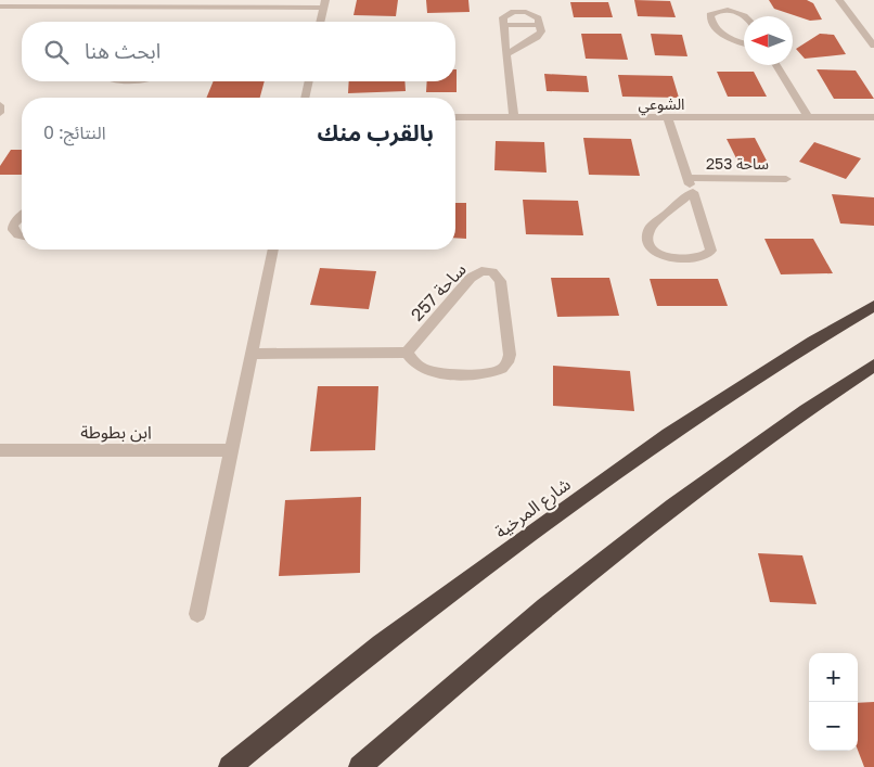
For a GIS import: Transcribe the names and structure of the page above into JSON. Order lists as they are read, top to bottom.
{
  "streets": {
    "highway": ["شارع المرخية"],
    "street": [
      "الشوعي",
      "ساحة 253",
      "ساحة 257",
      "ابن بطوطة"
    ]
  },
  "crossings": [
    ["الشوعي", "ساحة 253"]
  ],
  "north": "left",
  "page": {
    "search": "ابحث هنا",
    "heading": ["بالقرب منك", "النتائج: 0"],
    "map_buttons": ["+", "−"]
  }
}
